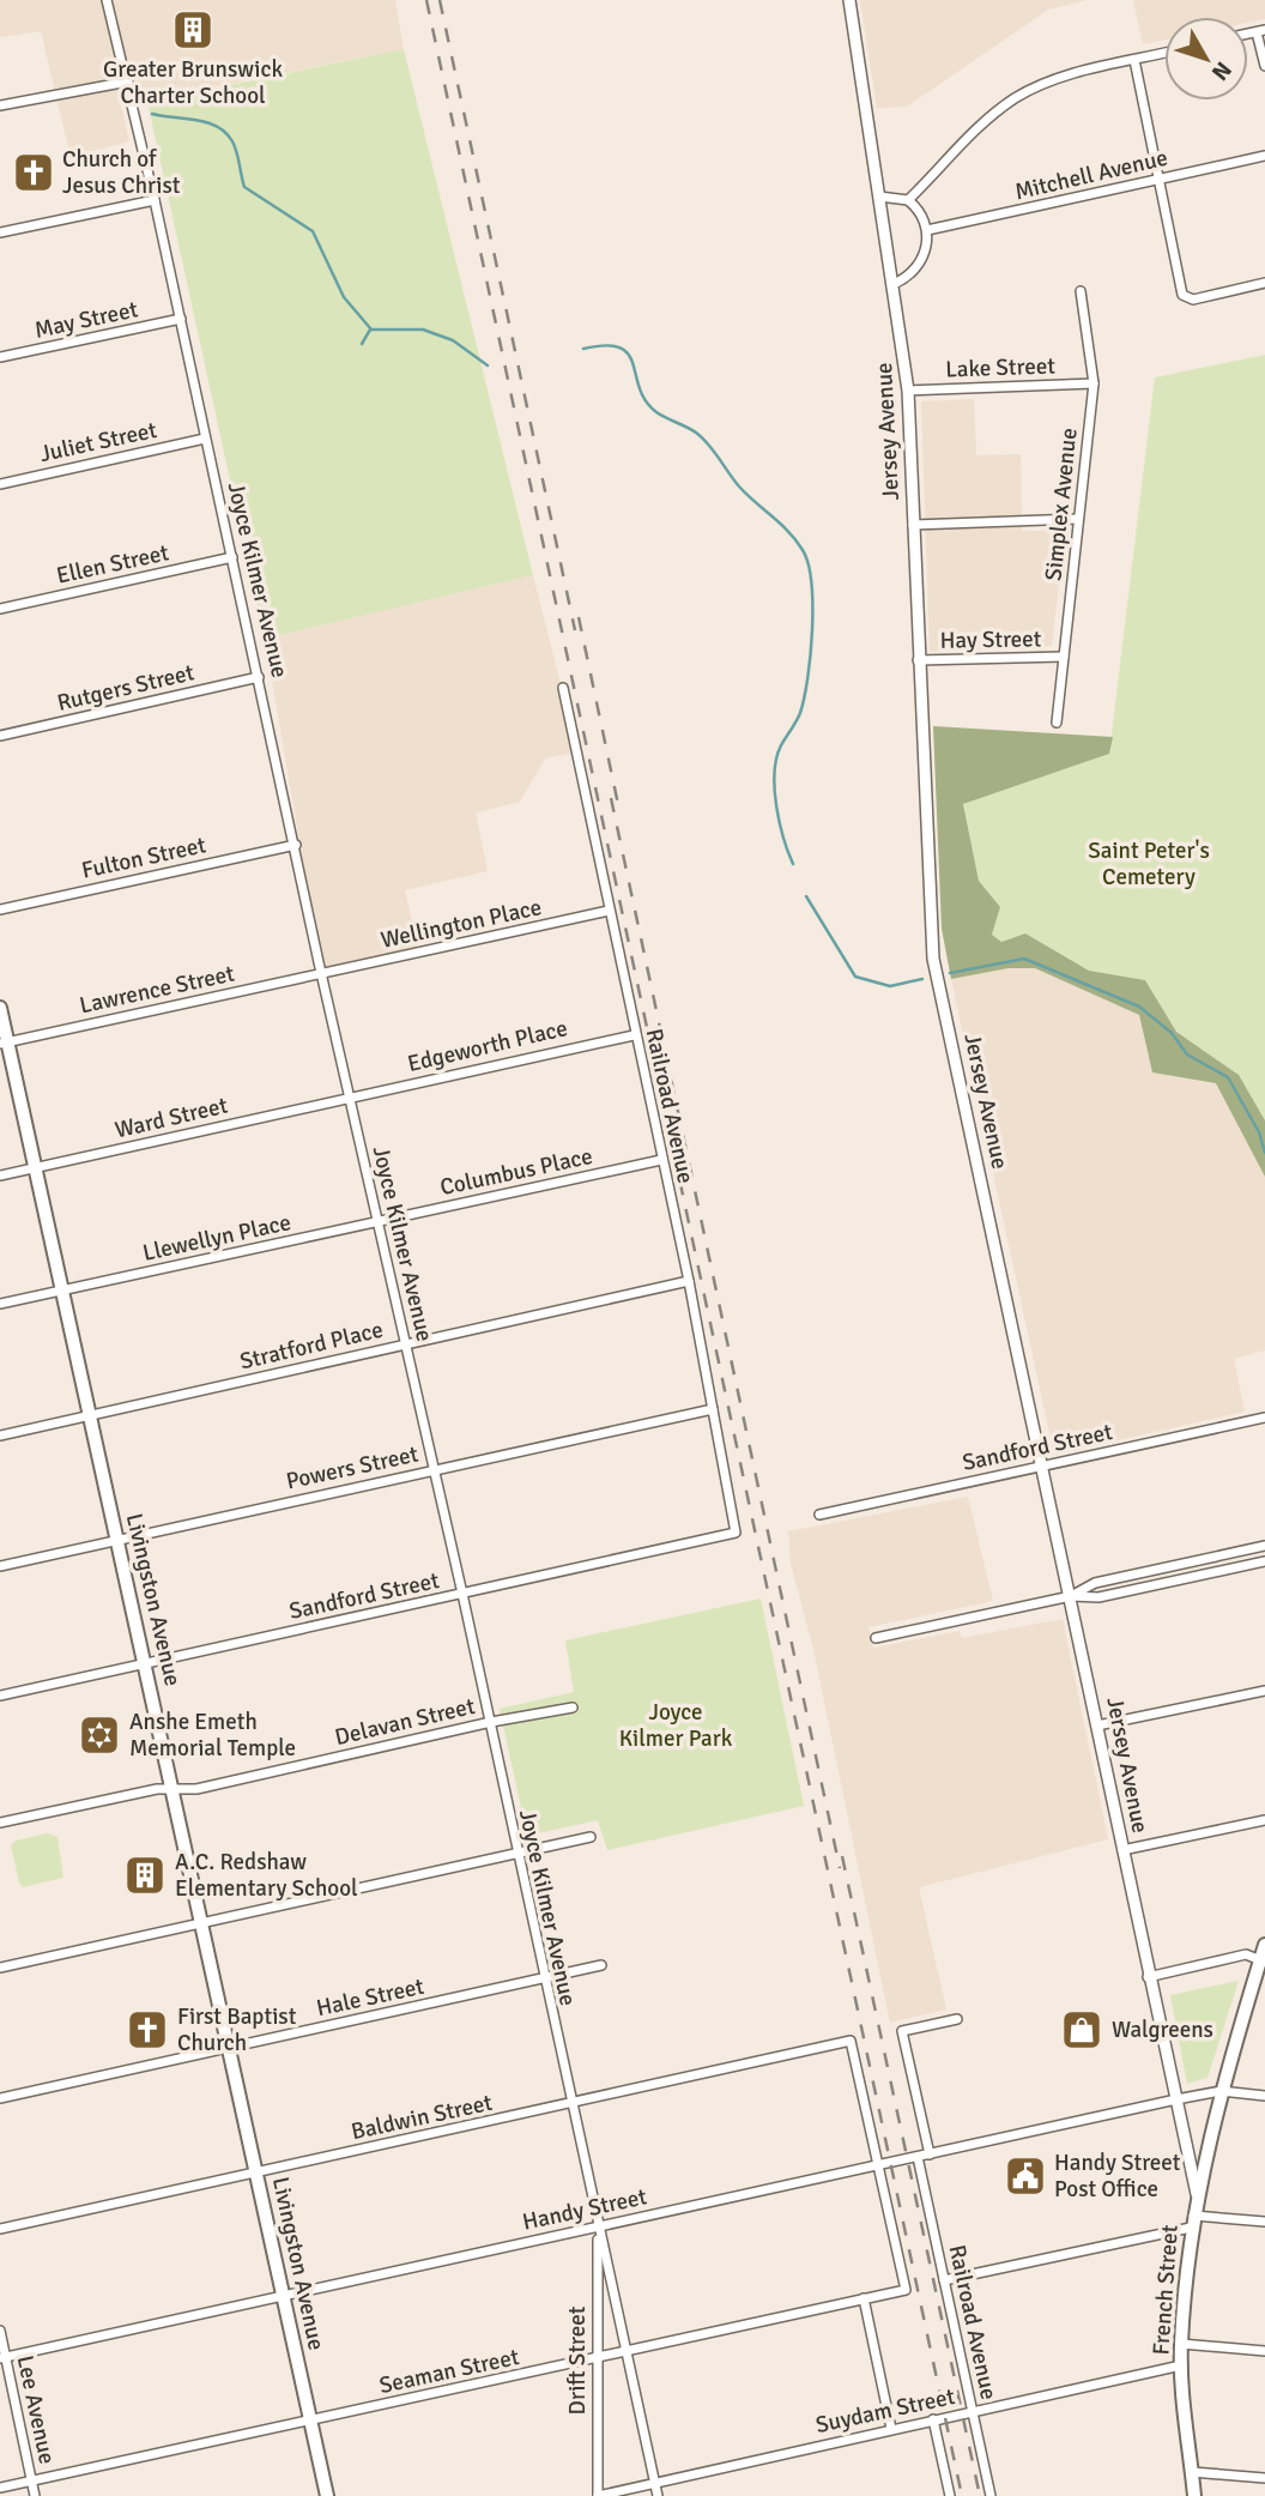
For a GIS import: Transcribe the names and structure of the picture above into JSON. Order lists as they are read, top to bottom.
{
  "streets": {
    "main road": ["Livingston Avenue", "French Street"],
    "street": [
      "Mitchell Avenue",
      "May Street",
      "Lake Street",
      "Jersey Avenue",
      "Juliet Street",
      "Simplex Avenue",
      "Ellen Street",
      "Joyce Kilmer Avenue",
      "Hay Street",
      "Rutgers Street",
      "Fulton Street",
      "Wellington Place",
      "Lawrence Street",
      "Edgeworth Place",
      "Railroad Avenue",
      "Ward Street",
      "Columbus Place",
      "Llewellyn Place",
      "Stratford Place",
      "Sandford Street",
      "Powers Street",
      "Delavan Street",
      "Hale Street",
      "Baldwin Street",
      "Handy Street",
      "Drift Street",
      "Seaman Street",
      "Lee Avenue",
      "Suydam Street"
    ]
  },
  "crossings": [
    ["May Street", "Joyce Kilmer Avenue"],
    ["Lake Street", "Jersey Avenue"],
    ["Lake Street", "Simplex Avenue"],
    ["Jersey Avenue", "Hay Street"],
    ["Jersey Avenue", "Sandford Street"],
    ["Jersey Avenue", "Handy Street"],
    ["Jersey Avenue", "French Street"],
    ["Juliet Street", "Joyce Kilmer Avenue"],
    ["Simplex Avenue", "Hay Street"],
    ["Ellen Street", "Joyce Kilmer Avenue"],
    ["Joyce Kilmer Avenue", "Rutgers Street"],
    ["Joyce Kilmer Avenue", "Fulton Street"],
    ["Joyce Kilmer Avenue", "Wellington Place"],
    ["Joyce Kilmer Avenue", "Lawrence Street"],
    ["Joyce Kilmer Avenue", "Edgeworth Place"],
    ["Joyce Kilmer Avenue", "Ward Street"],
    ["Joyce Kilmer Avenue", "Columbus Place"],
    ["Joyce Kilmer Avenue", "Llewellyn Place"],
    ["Joyce Kilmer Avenue", "Stratford Place"],
    ["Joyce Kilmer Avenue", "Sandford Street"],
    ["Joyce Kilmer Avenue", "Powers Street"],
    ["Joyce Kilmer Avenue", "Delavan Street"],
    ["Joyce Kilmer Avenue", "Hale Street"],
    ["Joyce Kilmer Avenue", "Baldwin Street"],
    ["Joyce Kilmer Avenue", "Handy Street"],
    ["Joyce Kilmer Avenue", "Drift Street"],
    ["Joyce Kilmer Avenue", "Seaman Street"],
    ["Joyce Kilmer Avenue", "Suydam Street"],
    ["Wellington Place", "Lawrence Street"],
    ["Wellington Place", "Railroad Avenue"],
    ["Lawrence Street", "Livingston Avenue"],
    ["Edgeworth Place", "Railroad Avenue"],
    ["Edgeworth Place", "Ward Street"],
    ["Railroad Avenue", "Columbus Place"],
    ["Railroad Avenue", "Stratford Place"],
    ["Railroad Avenue", "Sandford Street"],
    ["Railroad Avenue", "Powers Street"],
    ["Railroad Avenue", "Handy Street"],
    ["Railroad Avenue", "Suydam Street"],
    ["Ward Street", "Livingston Avenue"],
    ["Columbus Place", "Llewellyn Place"],
    ["Llewellyn Place", "Livingston Avenue"],
    ["Stratford Place", "Livingston Avenue"],
    ["Sandford Street", "Livingston Avenue"],
    ["Powers Street", "Livingston Avenue"],
    ["Livingston Avenue", "Delavan Street"],
    ["Livingston Avenue", "Hale Street"],
    ["Livingston Avenue", "Baldwin Street"],
    ["Livingston Avenue", "Handy Street"],
    ["Livingston Avenue", "Seaman Street"],
    ["Baldwin Street", "Handy Street"],
    ["Baldwin Street", "Seaman Street"],
    ["Handy Street", "French Street"],
    ["Handy Street", "Drift Street"],
    ["Handy Street", "Seaman Street"],
    ["Handy Street", "Lee Avenue"],
    ["French Street", "Suydam Street"],
    ["Drift Street", "Seaman Street"],
    ["Drift Street", "Suydam Street"],
    ["Seaman Street", "Lee Avenue"]
  ],
  "parks": ["Saint Peter's Cemetery", "Joyce Kilmer Park"],
  "places": {
    "building": ["Greater Brunswick Charter School", "A.C. Redshaw Elementary School"],
    "church": ["Church of Jesus Christ", "First Baptist Church"],
    "synagogue": ["Anshe Emeth Memorial Temple"],
    "shop": ["Walgreens"],
    "public building": ["Handy Street Post Office"]
  },
  "north": "bottom right"
}
